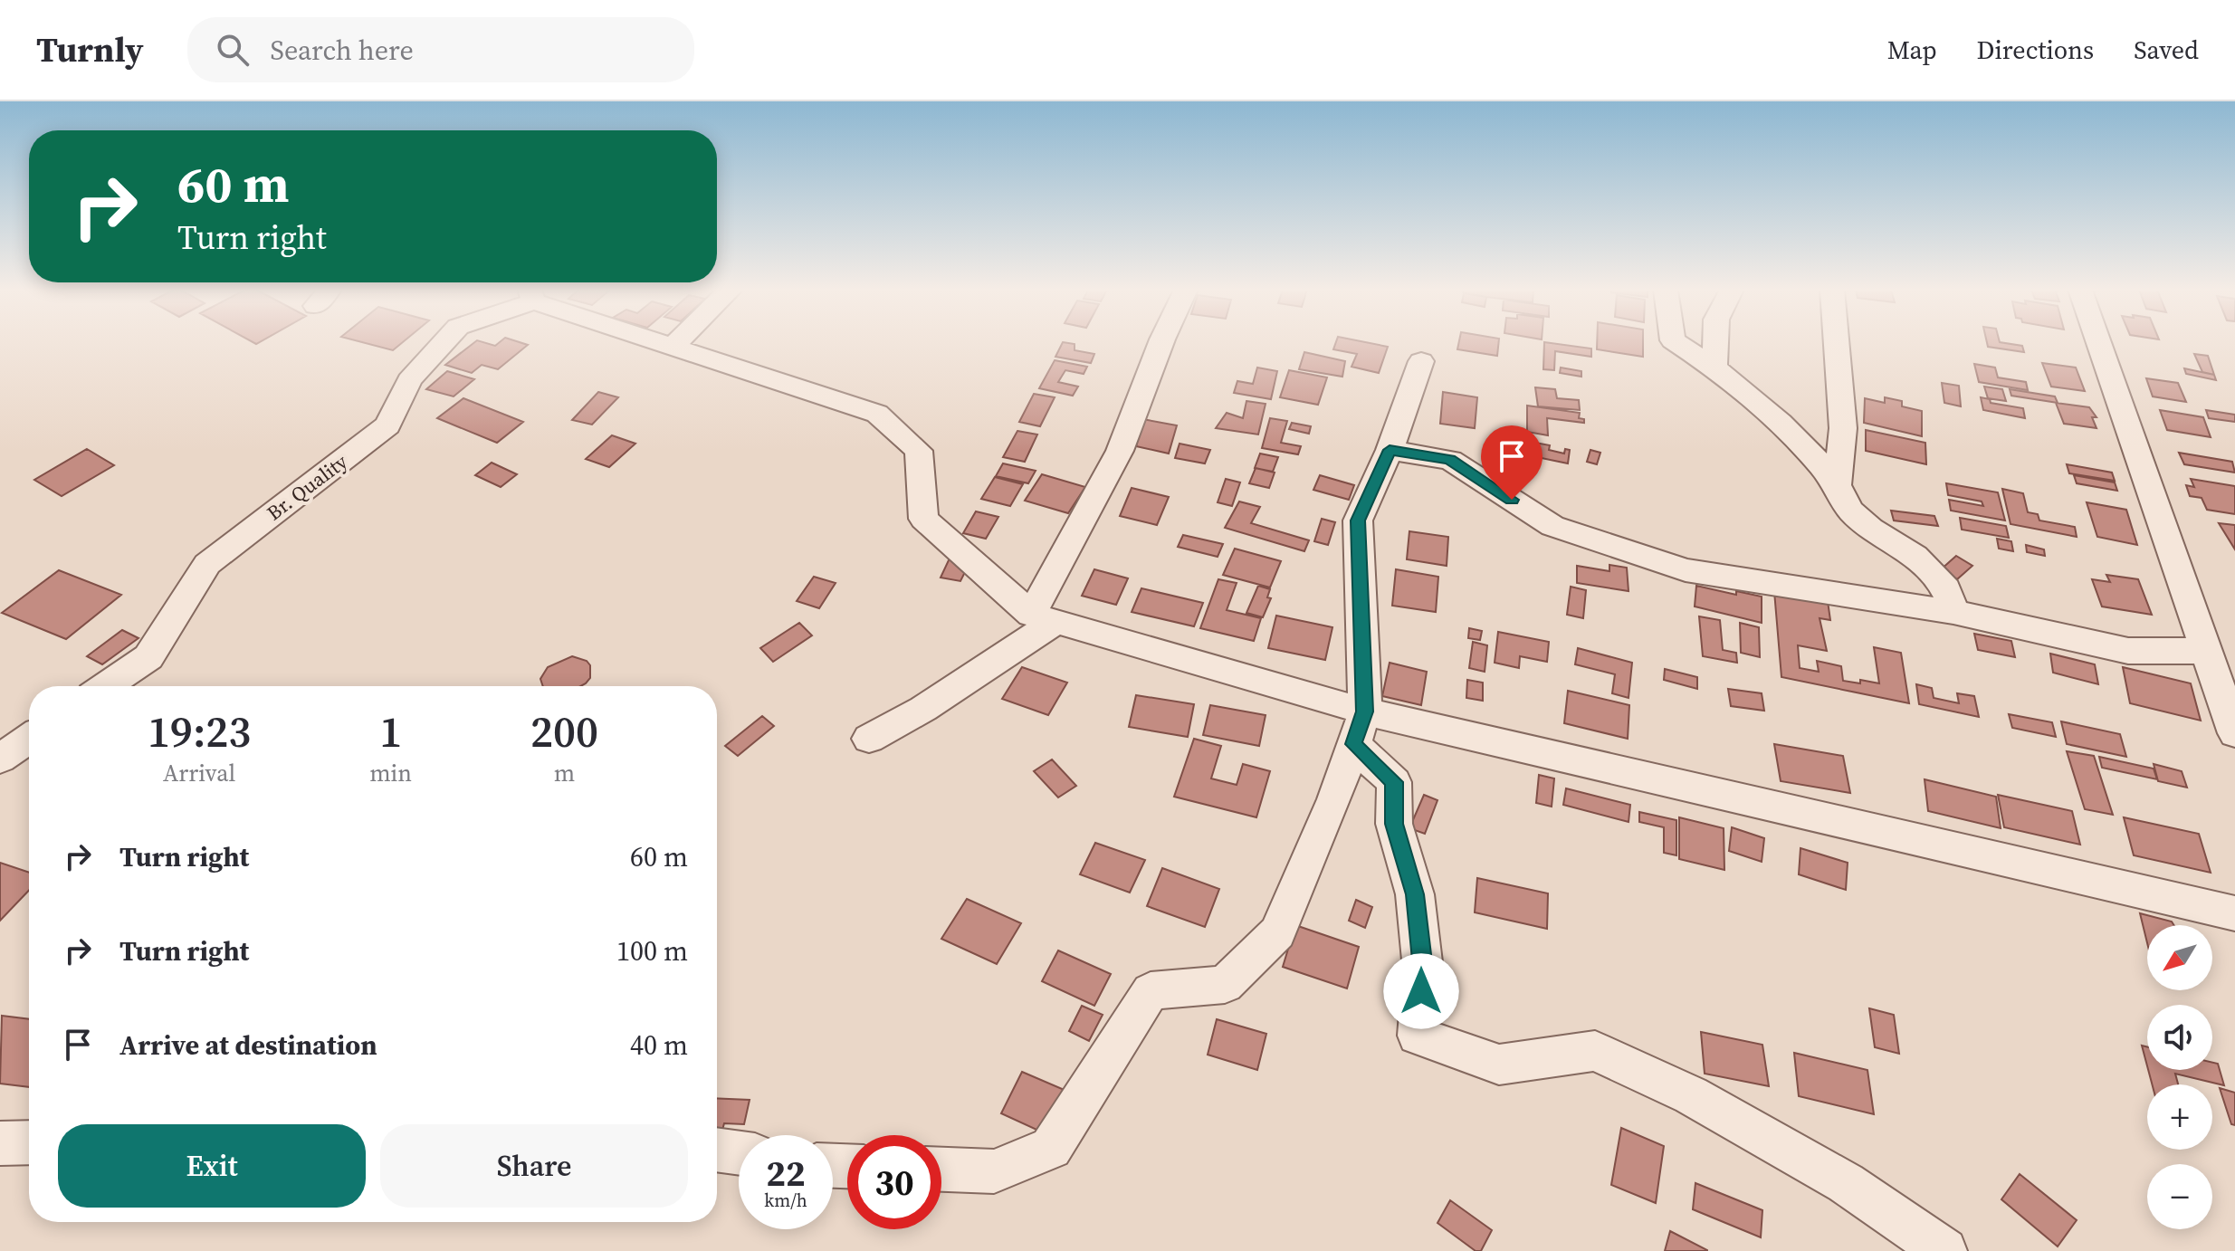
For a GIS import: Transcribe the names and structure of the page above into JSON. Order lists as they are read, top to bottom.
{
  "streets": {
    "street": ["Br. Quality"]
  },
  "north": "bottom left",
  "page": {
    "header": "Turnly",
    "search": "Search here",
    "nav": ["Map", "Directions", "Saved"],
    "turn": ["60 m", "Turn right"],
    "eta": [
      "19:23",
      "Arrival",
      "1",
      "min",
      "200",
      "m"
    ],
    "list": [
      {
        "name": "Turn right",
        "value": "60 m"
      },
      {
        "name": "Turn right",
        "value": "100 m"
      },
      {
        "name": "Arrive at destination",
        "value": "40 m"
      }
    ],
    "map_buttons": ["+", "−"],
    "buttons": ["Exit", "Share"],
    "speed": "22 km/h",
    "limit": "30"
  }
}
